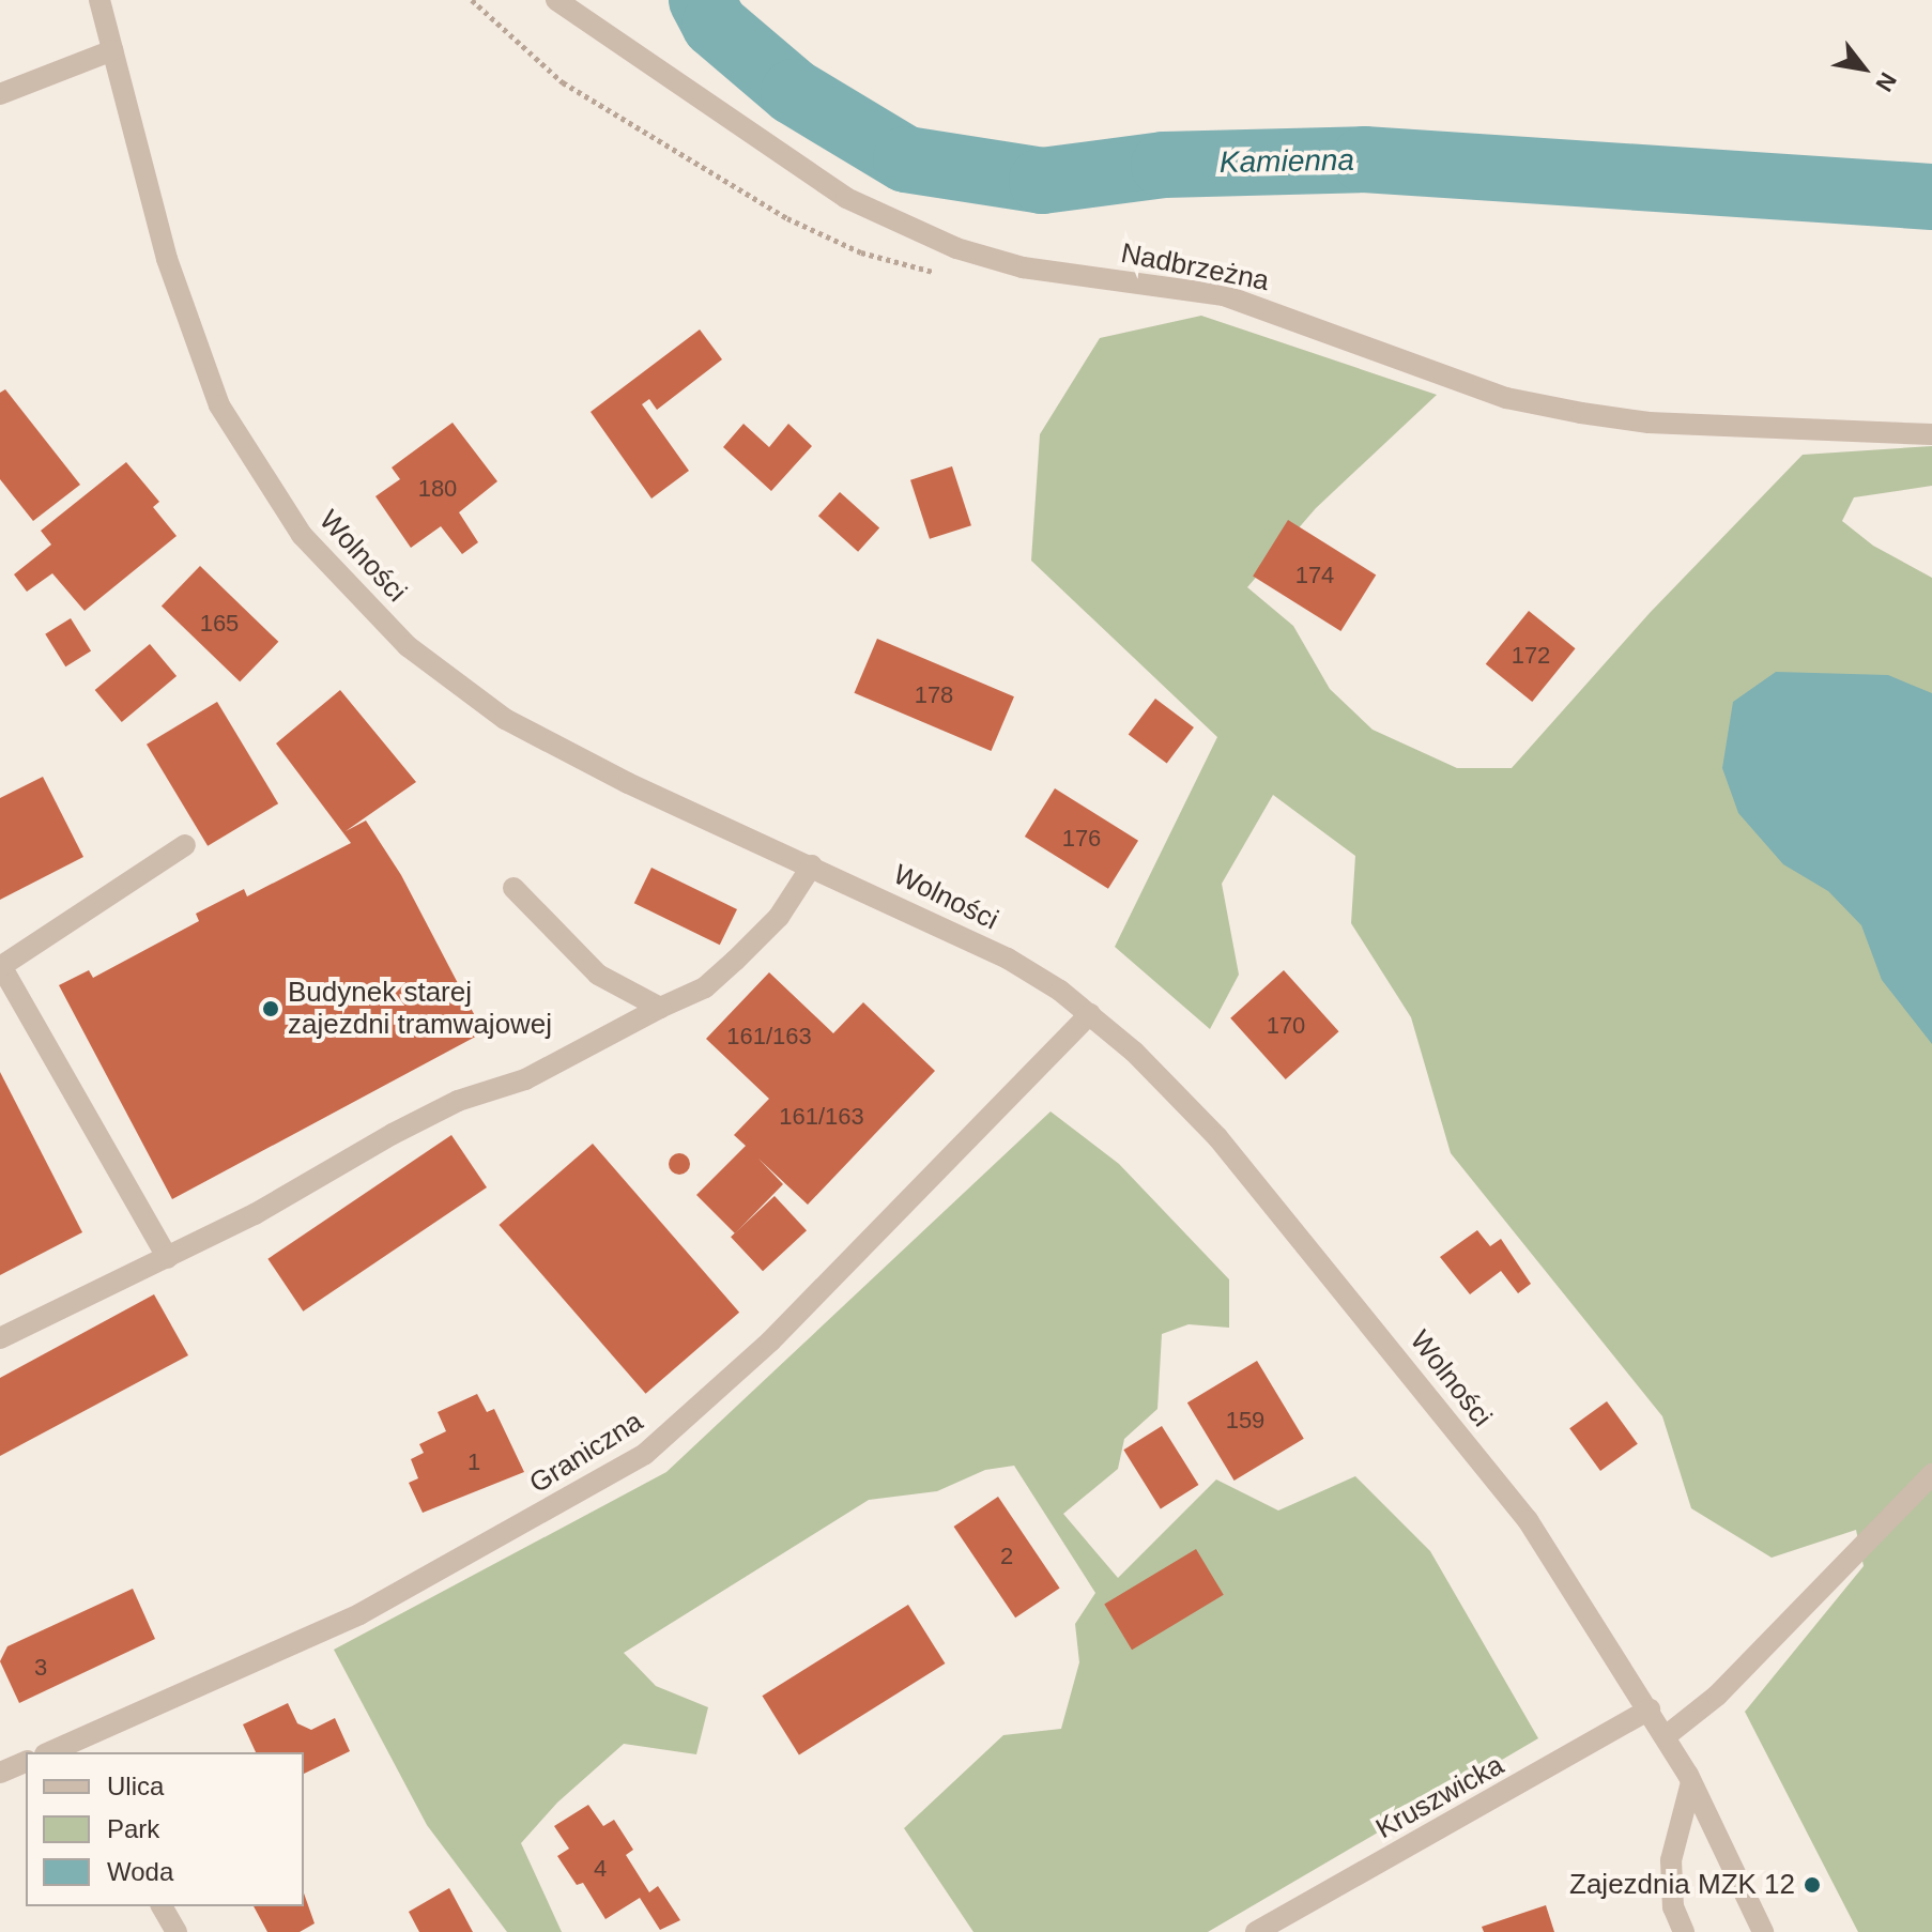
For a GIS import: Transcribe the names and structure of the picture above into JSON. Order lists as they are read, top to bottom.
{
  "streets": {
    "street": [
      "Nadbrzeżna",
      "Wolności",
      "Graniczna",
      "Kruszwicka"
    ]
  },
  "crossings": [
    ["Wolności", "Graniczna"],
    ["Wolności", "Kruszwicka"]
  ],
  "water": ["Kamienna"],
  "places": ["Budynek starej zajezdni tramwajowej", "Zajezdnia MZK 12"],
  "house_numbers": [
    "180",
    "174",
    "165",
    "172",
    "178",
    "176",
    "170",
    "161/163",
    "161/163",
    "159",
    "1",
    "2",
    "3",
    "4"
  ],
  "legend": ["Ulica", "Park", "Woda"],
  "north": "bottom right"
}
